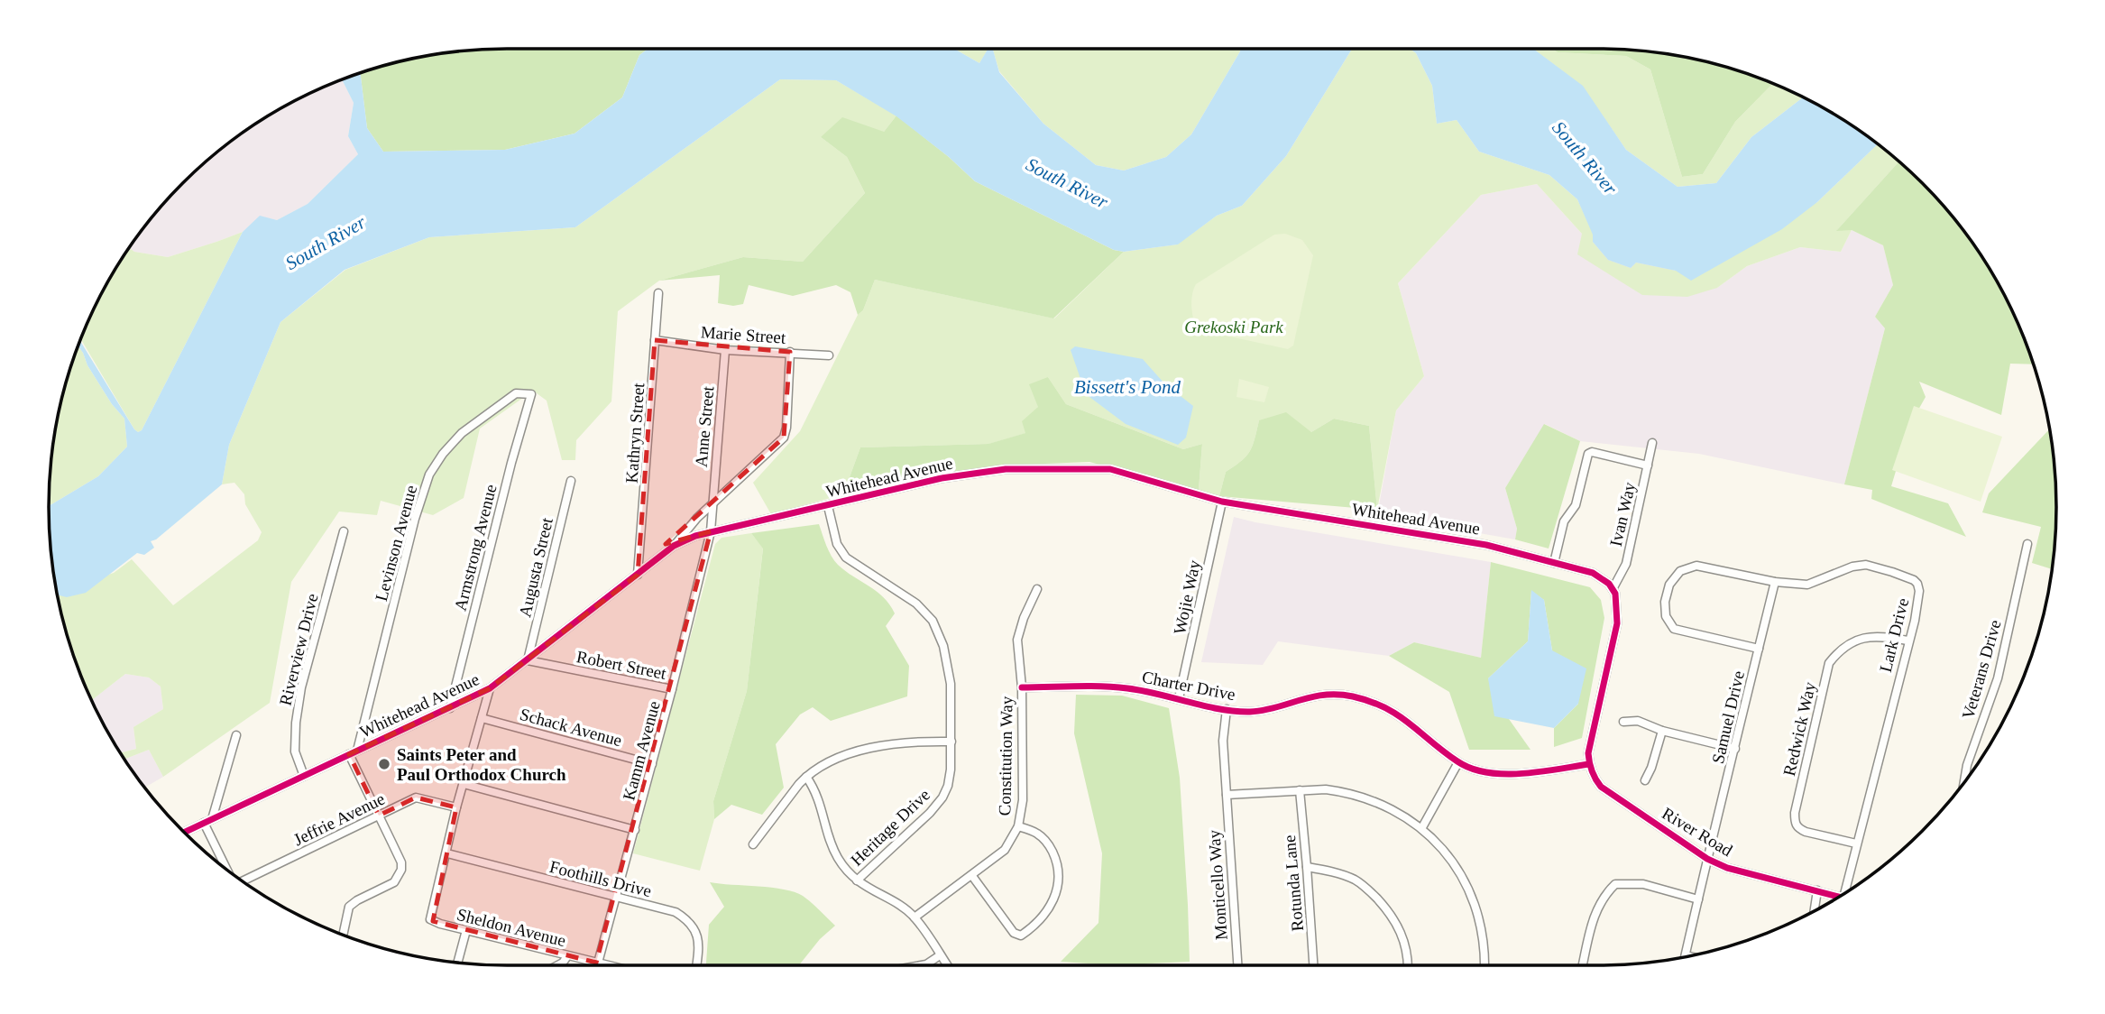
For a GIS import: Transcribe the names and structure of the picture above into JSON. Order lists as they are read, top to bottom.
{
  "streets": {
    "street": [
      "Marie Street",
      "Anne Street",
      "Kathryn Street",
      "Whitehead Avenue",
      "Ivan Way",
      "Levinson Avenue",
      "Armstrong Avenue",
      "Augusta Street",
      "Wojie Way",
      "Lark Drive",
      "Riverview Drive",
      "Robert Street",
      "Veterans Drive",
      "Charter Drive",
      "Samuel Drive",
      "Schack Avenue",
      "Redwick Way",
      "Kamm Avenue",
      "Constitution Way",
      "Jeffrie Avenue",
      "Heritage Drive",
      "River Road",
      "Foothills Drive",
      "Rotunda Lane",
      "Monticello Way",
      "Sheldon Avenue"
    ]
  },
  "crossings": [
    ["Marie Street", "Anne Street"],
    ["Marie Street", "Kathryn Street"],
    ["Anne Street", "Whitehead Avenue"],
    ["Anne Street", "Kamm Avenue"],
    ["Kathryn Street", "Whitehead Avenue"],
    ["Whitehead Avenue", "Ivan Way"],
    ["Whitehead Avenue", "Levinson Avenue"],
    ["Whitehead Avenue", "Armstrong Avenue"],
    ["Whitehead Avenue", "Augusta Street"],
    ["Whitehead Avenue", "Wojie Way"],
    ["Whitehead Avenue", "Riverview Drive"],
    ["Whitehead Avenue", "Robert Street"],
    ["Whitehead Avenue", "Kamm Avenue"],
    ["Whitehead Avenue", "Heritage Drive"],
    ["Levinson Avenue", "Armstrong Avenue"],
    ["Augusta Street", "Robert Street"],
    ["Wojie Way", "Charter Drive"],
    ["Lark Drive", "Samuel Drive"],
    ["Lark Drive", "Redwick Way"],
    ["Robert Street", "Kamm Avenue"],
    ["Charter Drive", "Constitution Way"],
    ["Charter Drive", "River Road"],
    ["Charter Drive", "Monticello Way"],
    ["Samuel Drive", "River Road"],
    ["Schack Avenue", "Kamm Avenue"],
    ["Kamm Avenue", "Foothills Drive"],
    ["Kamm Avenue", "Sheldon Avenue"],
    ["Foothills Drive", "Sheldon Avenue"]
  ],
  "water": ["South River", "Bissett's Pond"],
  "parks": ["Grekoski Park"],
  "places": ["Saints Peter and Paul Orthodox Church"]
}
